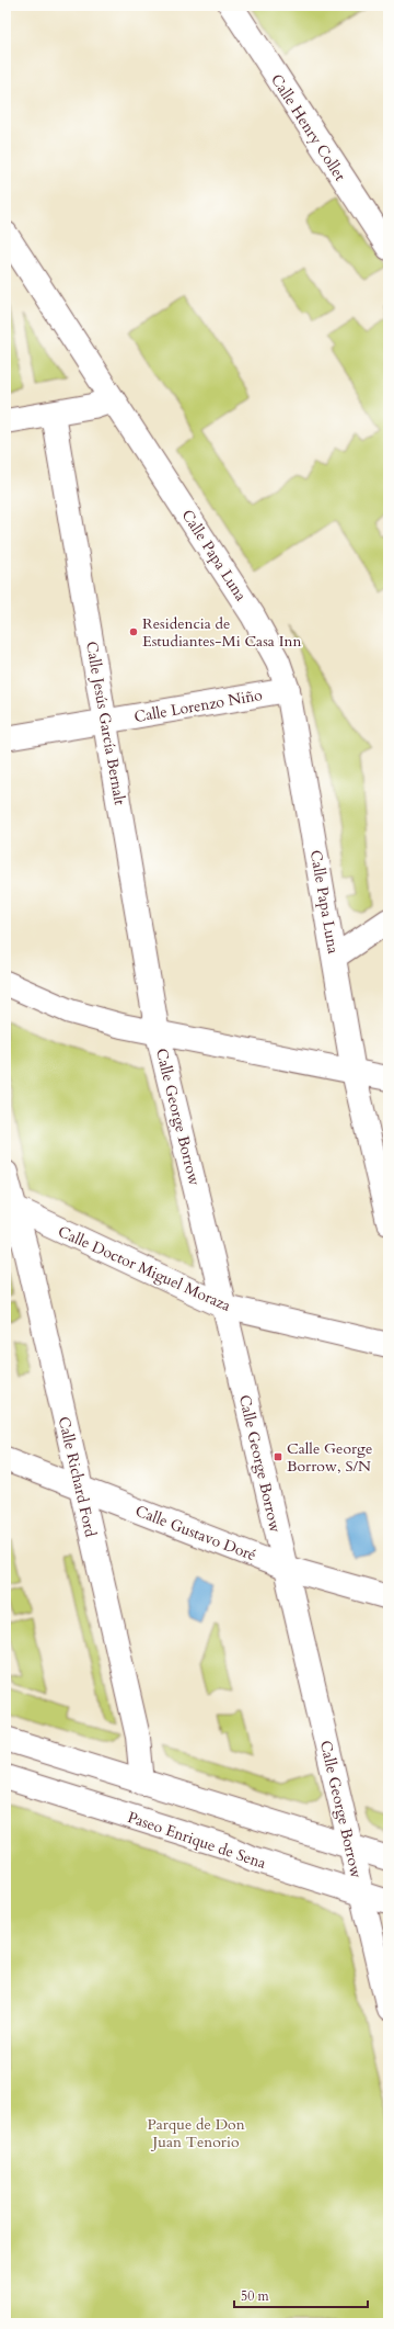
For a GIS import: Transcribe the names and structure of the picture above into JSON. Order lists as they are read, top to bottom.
{
  "streets": {
    "street": [
      "Calle Henry Collet",
      "Calle Papa Luna",
      "Calle Lorenzo Niño",
      "Calle Jesús García Bernalt",
      "Calle George Borrow",
      "Calle Doctor Miguel Moraza",
      "Calle Richard Ford",
      "Calle Gustavo Doré",
      "Paseo Enrique de Sena"
    ]
  },
  "crossings": [
    ["Calle Papa Luna", "Calle Lorenzo Niño"],
    ["Calle Lorenzo Niño", "Calle Jesús García Bernalt"],
    ["Calle Jesús García Bernalt", "Calle George Borrow"],
    ["Calle George Borrow", "Calle Doctor Miguel Moraza"],
    ["Calle George Borrow", "Calle Gustavo Doré"],
    ["Calle George Borrow", "Paseo Enrique de Sena"],
    ["Calle Doctor Miguel Moraza", "Calle Richard Ford"],
    ["Calle Richard Ford", "Calle Gustavo Doré"]
  ],
  "parks": ["Parque de Don Juan Tenorio"],
  "places": {
    "other": ["Residencia de Estudiantes-Mi Casa Inn"],
    "transit": ["Calle George Borrow, S/N"]
  },
  "scale_bar": "50 m"
}
